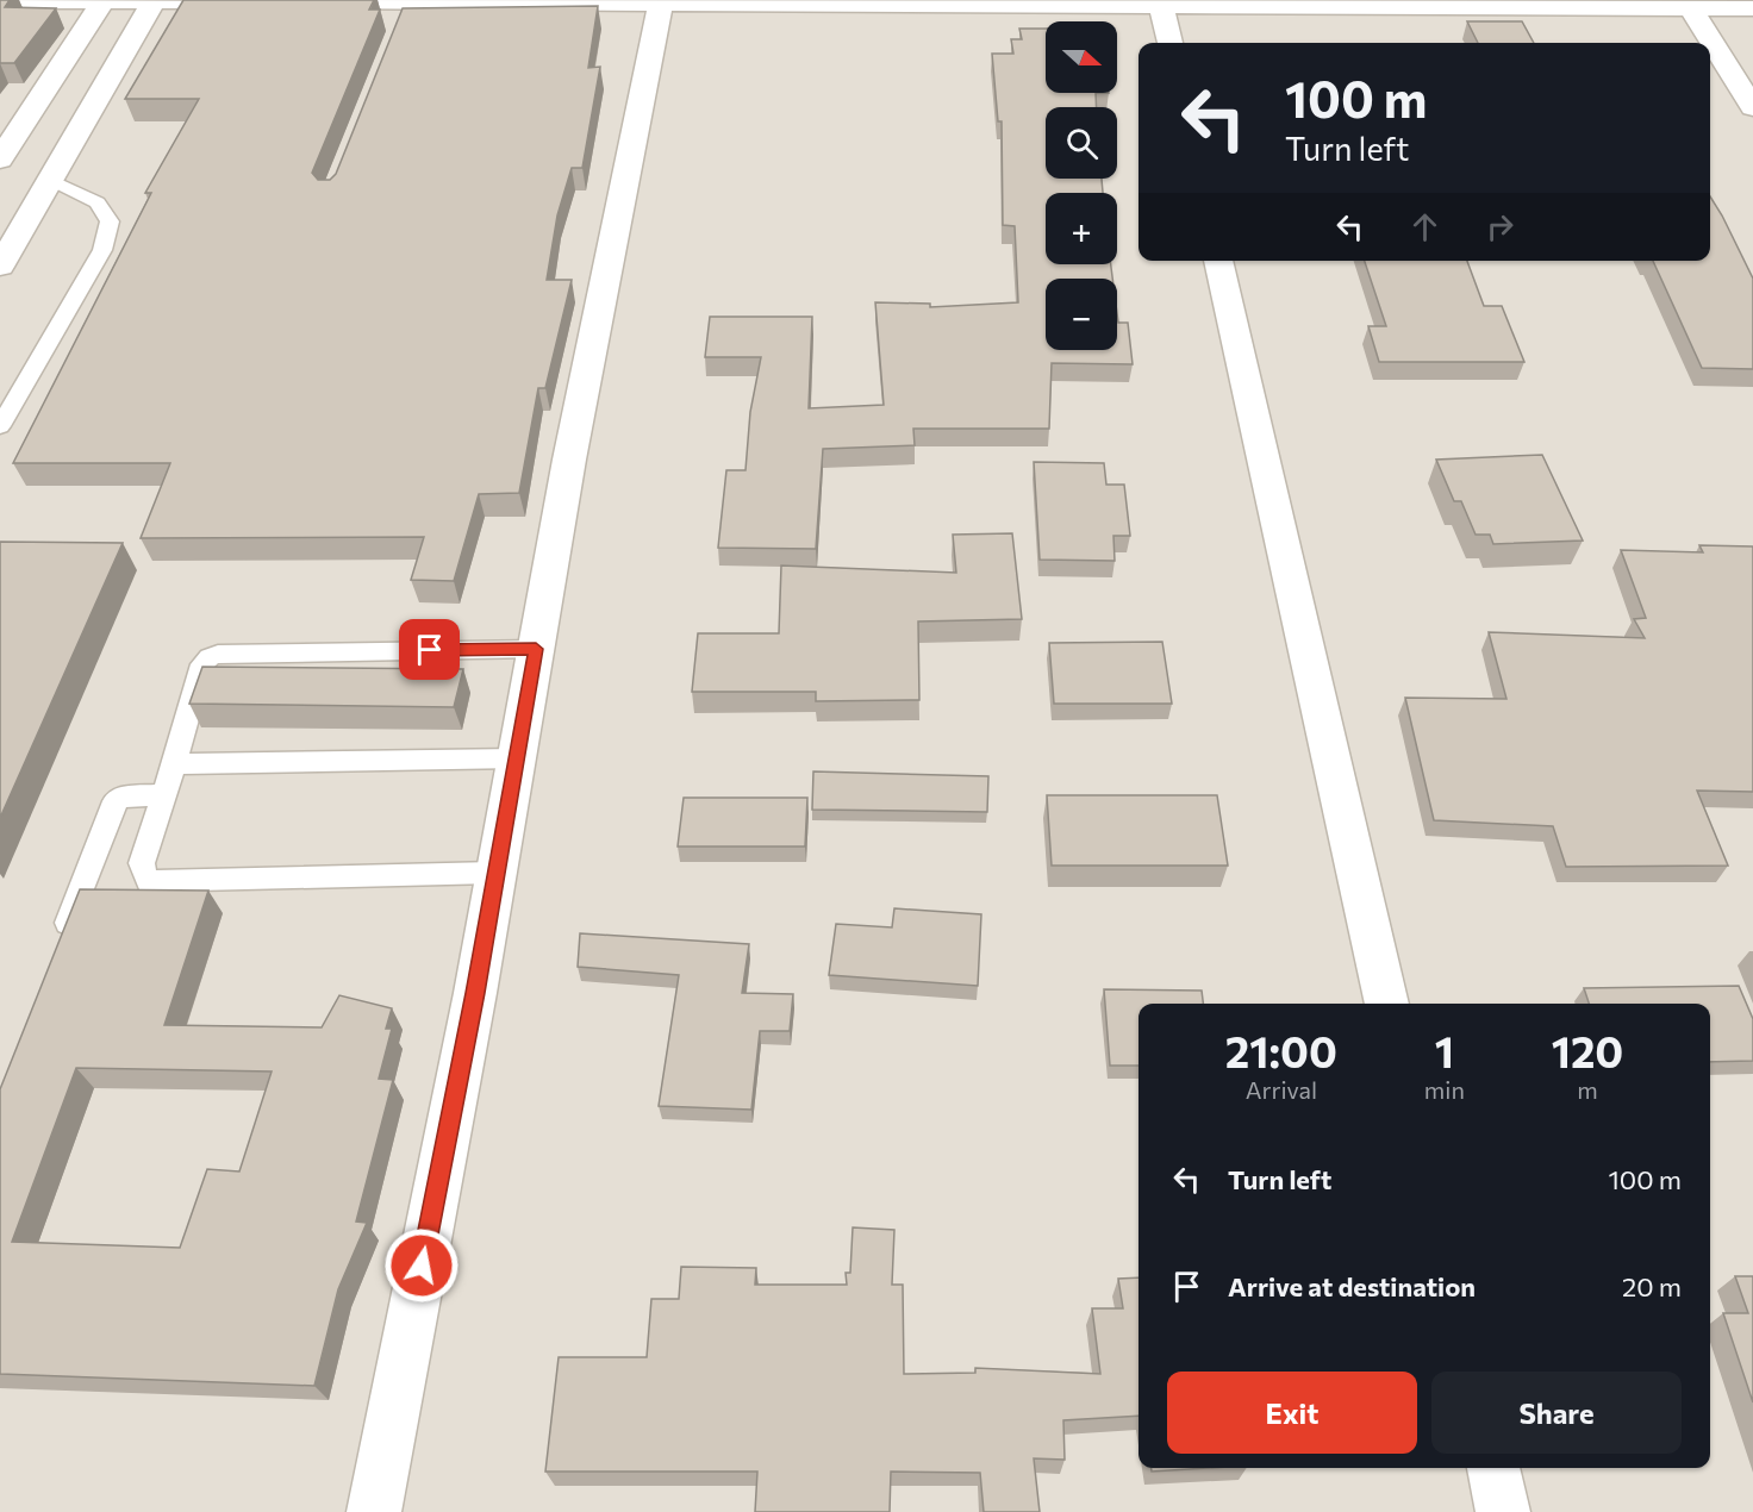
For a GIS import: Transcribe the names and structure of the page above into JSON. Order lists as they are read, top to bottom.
{
  "north": "right",
  "page": {
    "map_buttons": ["+", "−"],
    "turn": ["100 m", "Turn left"],
    "eta": [
      "21:00",
      "Arrival",
      "1",
      "min",
      "120",
      "m"
    ],
    "list": [
      {
        "name": "Turn left",
        "value": "100 m"
      },
      {
        "name": "Arrive at destination",
        "value": "20 m"
      }
    ],
    "buttons": ["Exit", "Share"]
  }
}
